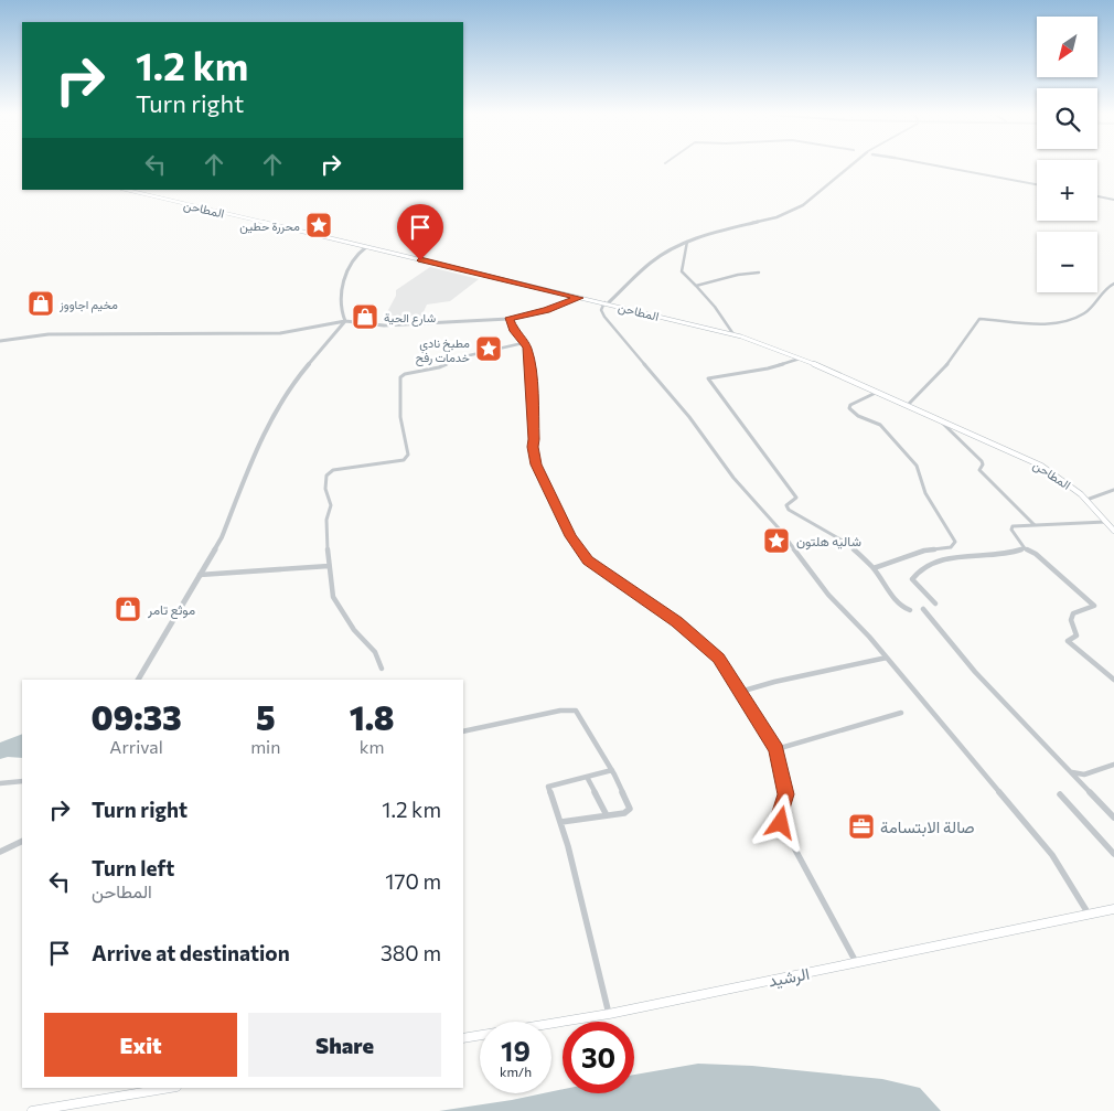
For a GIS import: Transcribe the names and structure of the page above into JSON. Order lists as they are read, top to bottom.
{
  "streets": {
    "main road": ["المطاحن", "الرشيد"]
  },
  "places": {
    "place": ["محررة حطين", "مطبخ نادي خدمات رفح", "شاليه هلتون"],
    "shop": ["مخيم اجاووز", "شارع الحية", "موثع تامر"],
    "office": ["صالة الابتسامة"]
  },
  "north": "bottom left",
  "page": {
    "map_buttons": ["+", "−"],
    "turn": ["1.2 km", "Turn right"],
    "eta": [
      "09:33",
      "Arrival",
      "5",
      "min",
      "1.8",
      "km"
    ],
    "list": [
      {
        "name": "Turn right",
        "value": "1.2 km"
      },
      {
        "name": "Turn left",
        "note": "المطاحن",
        "value": "170 m"
      },
      {
        "name": "Arrive at destination",
        "value": "380 m"
      }
    ],
    "buttons": ["Exit", "Share"],
    "speed": "19 km/h",
    "limit": "30"
  }
}
